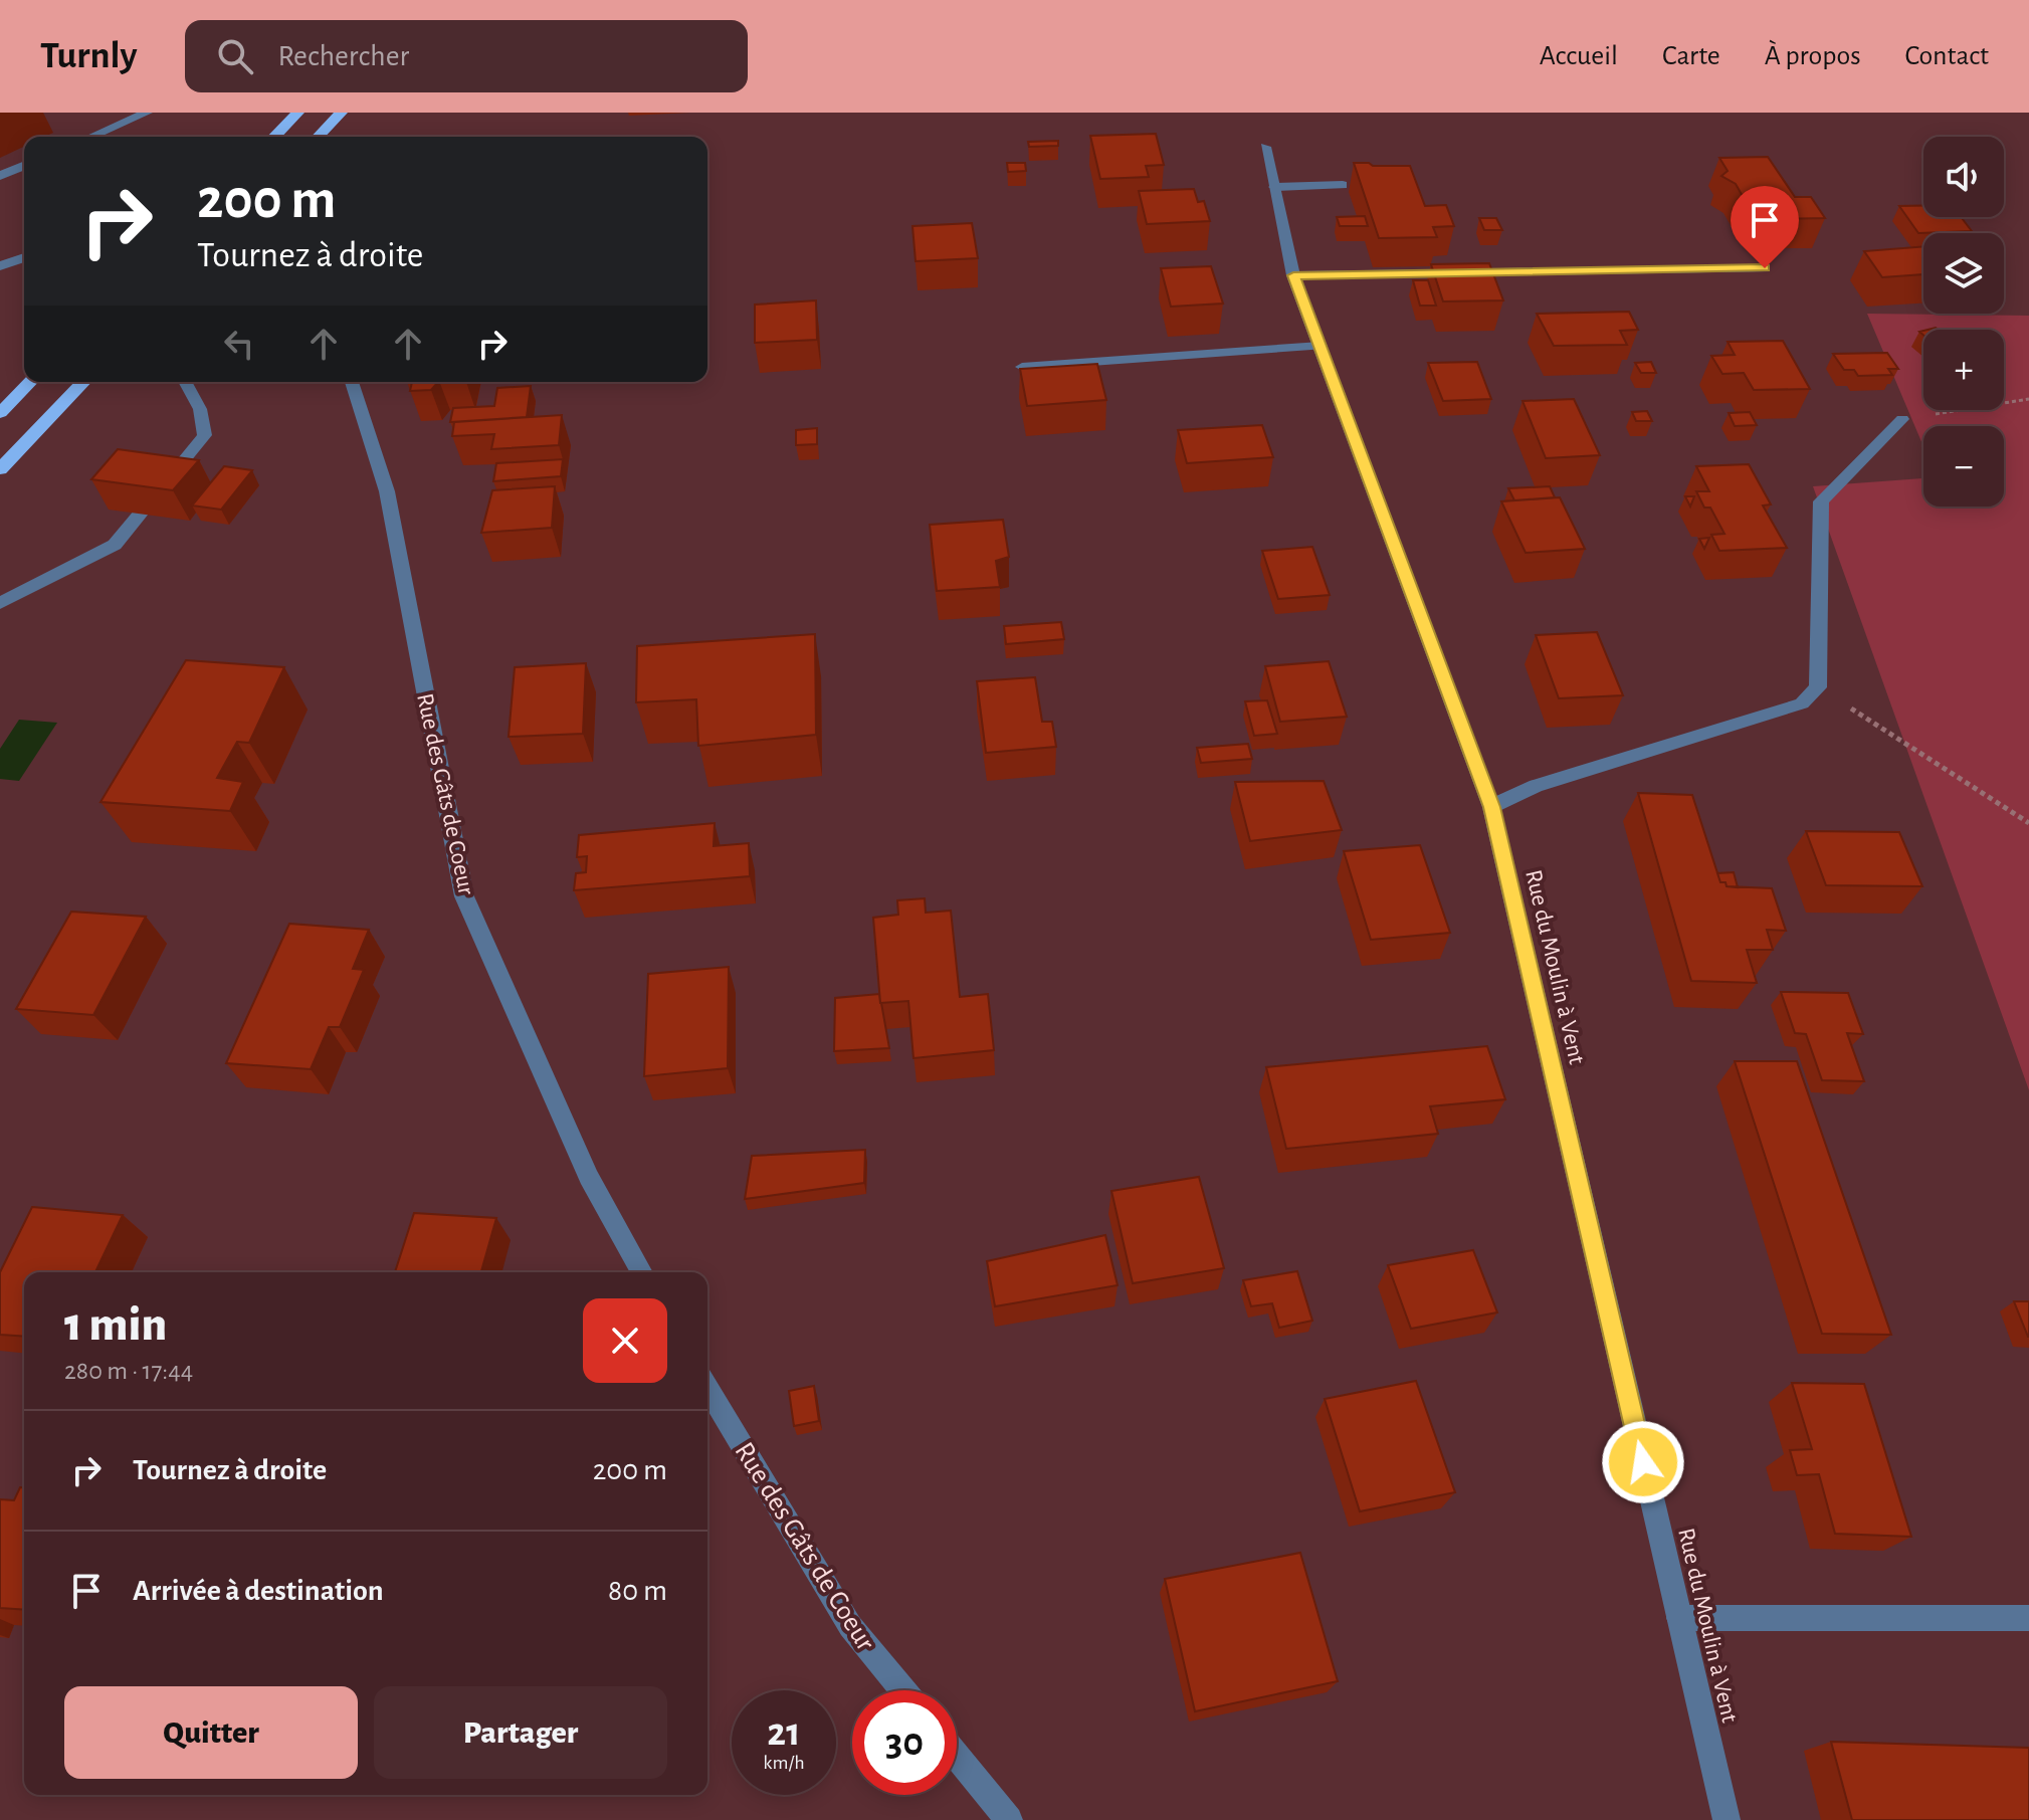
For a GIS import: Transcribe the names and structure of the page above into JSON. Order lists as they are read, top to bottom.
{
  "streets": {
    "street": ["Rue des Gâts de Coeur", "Rue du Moulin à Vent"]
  },
  "page": {
    "header": "Turnly",
    "search": "Rechercher",
    "nav": [
      "Accueil",
      "Carte",
      "À propos",
      "Contact"
    ],
    "map_buttons": ["+", "−"],
    "turn": ["200 m", "Tournez à droite"],
    "heading": ["1 min", "280 m · 17:44"],
    "list": [
      {
        "name": "Tournez à droite",
        "value": "200 m"
      },
      {
        "name": "Arrivée à destination",
        "value": "80 m"
      }
    ],
    "buttons": ["Quitter", "Partager"],
    "speed": "21 km/h",
    "limit": "30"
  }
}
